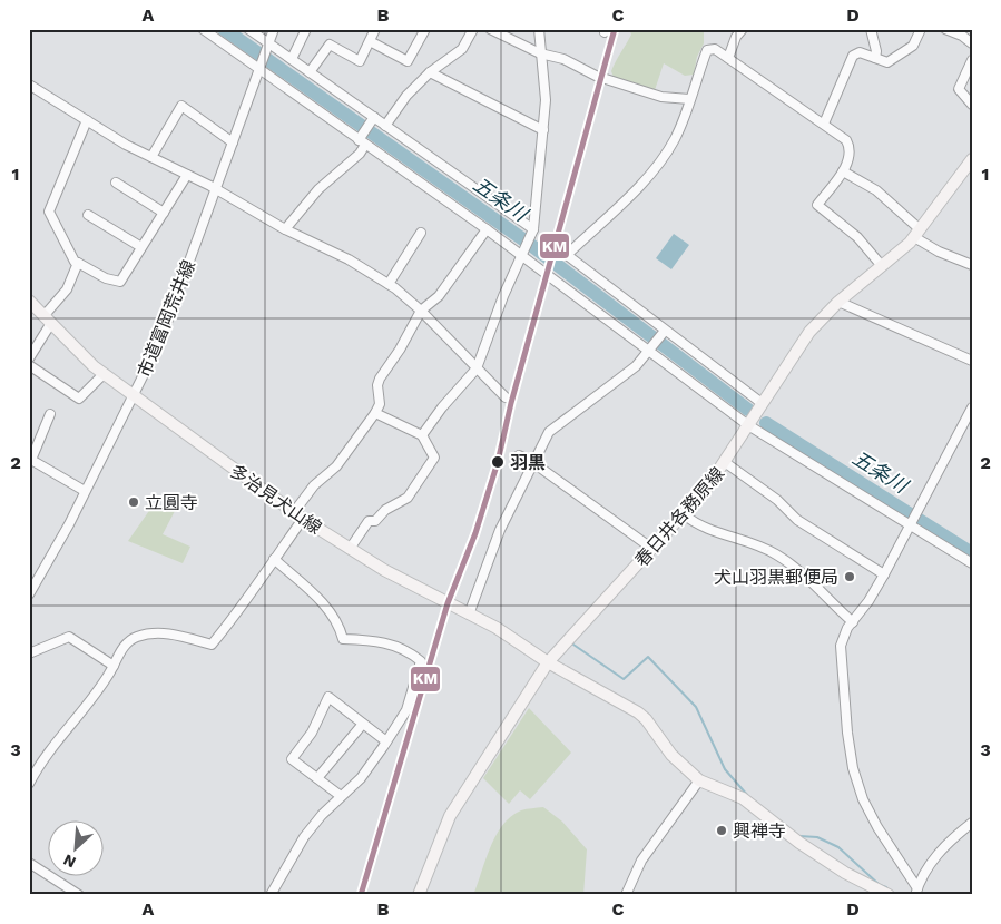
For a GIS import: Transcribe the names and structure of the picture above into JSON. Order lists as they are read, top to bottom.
{
  "streets": {
    "main road": ["多治見犬山線", "春日井各務原線"],
    "street": ["市道富岡荒井線"]
  },
  "crossings": [
    ["市道富岡荒井線", "多治見犬山線"],
    ["多治見犬山線", "春日井各務原線"]
  ],
  "water": ["五条川"],
  "places": [
    "羽黒",
    "立圓寺",
    "犬山羽黒郵便局",
    "興禅寺"
  ],
  "lines": ["transit line KM"],
  "north": "bottom left",
  "grid": {
    "columns": [
      "A",
      "B",
      "C",
      "D"
    ],
    "rows": ["1", "2", "3"]
  }
}
